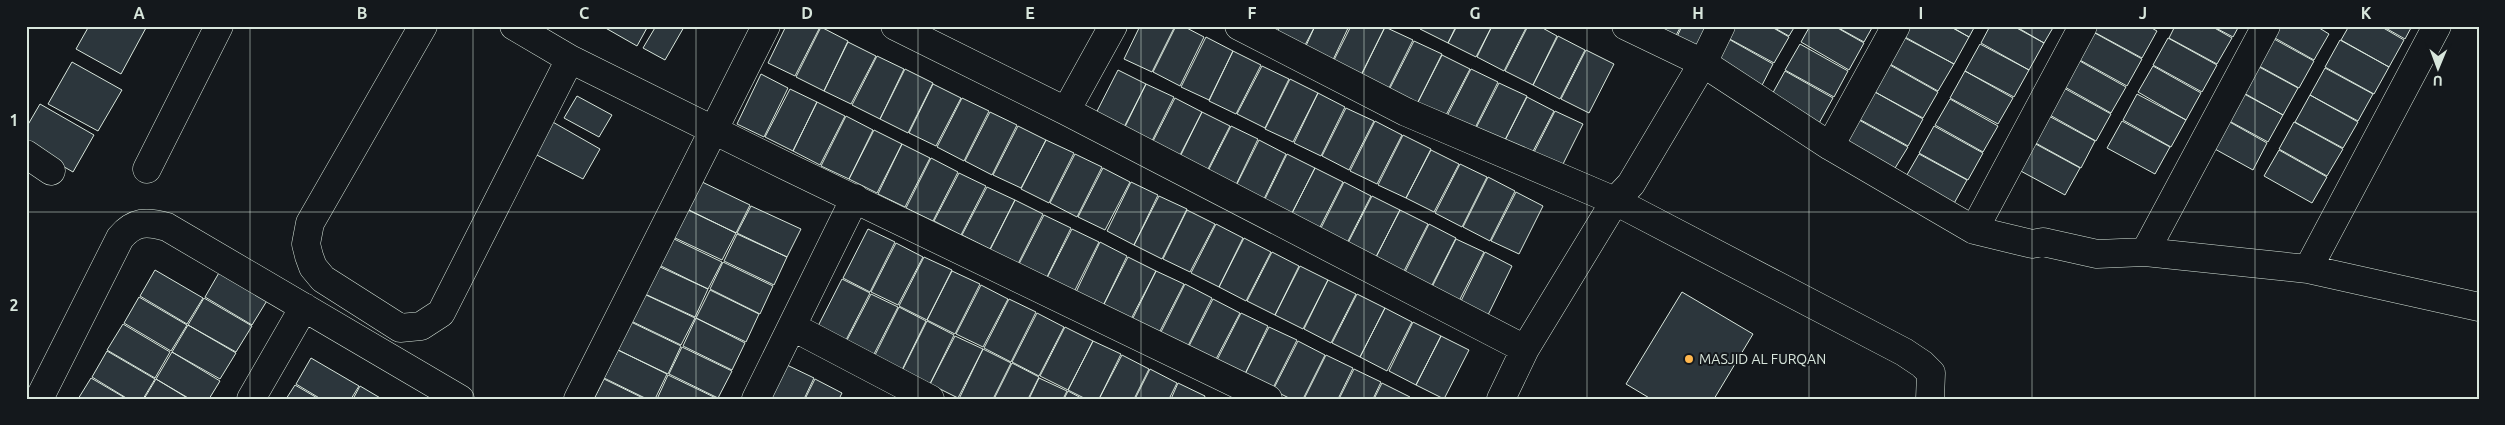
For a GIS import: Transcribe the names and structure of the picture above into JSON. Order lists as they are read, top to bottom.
{
  "places": ["MASJID AL FURQAN"],
  "north": "bottom",
  "grid": {
    "columns": [
      "A",
      "B",
      "C",
      "D",
      "E",
      "F",
      "G",
      "H",
      "I",
      "J",
      "K"
    ],
    "rows": ["1", "2"]
  }
}
